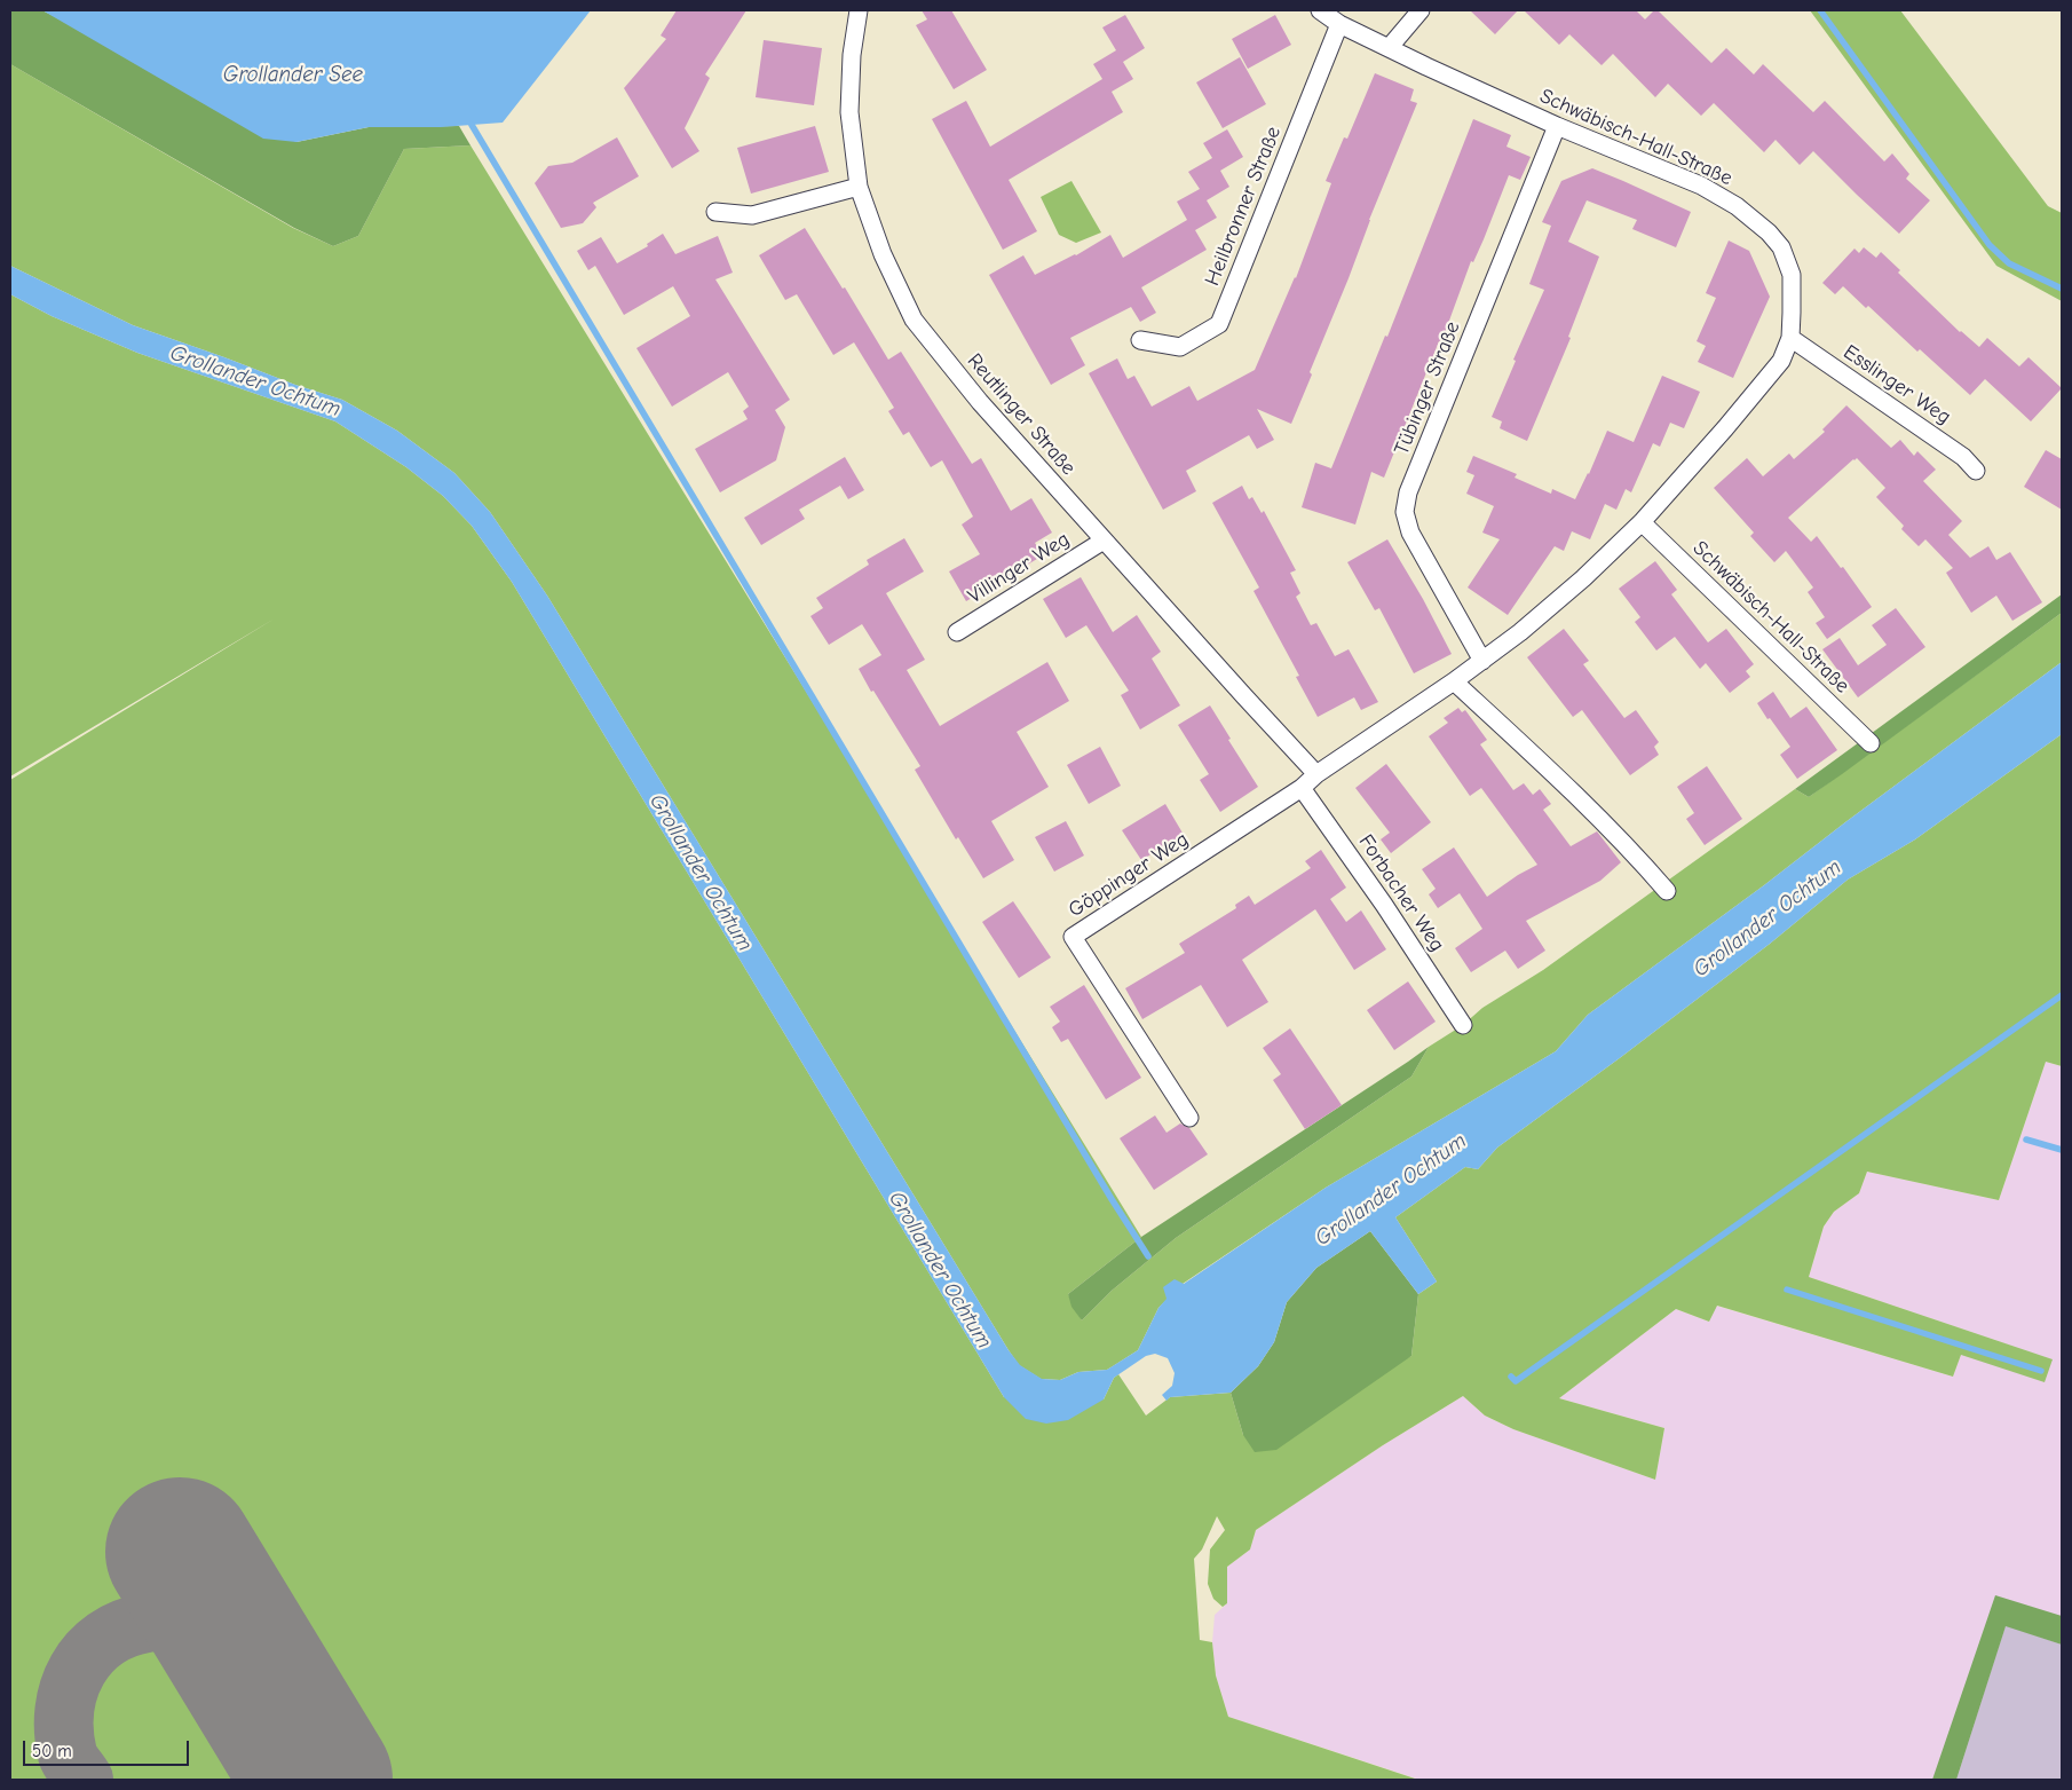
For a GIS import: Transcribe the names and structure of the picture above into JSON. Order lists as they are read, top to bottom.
{
  "streets": {
    "street": [
      "Schwäbisch-Hall-Straße",
      "Heilbronner Straße",
      "Esslinger Weg",
      "Tübinger Straße",
      "Reutlinger Straße",
      "Villinger Weg",
      "Göppinger Weg",
      "Forbacher Weg"
    ]
  },
  "crossings": [
    ["Schwäbisch-Hall-Straße", "Heilbronner Straße"],
    ["Schwäbisch-Hall-Straße", "Esslinger Weg"],
    ["Schwäbisch-Hall-Straße", "Tübinger Straße"],
    ["Schwäbisch-Hall-Straße", "Reutlinger Straße"],
    ["Schwäbisch-Hall-Straße", "Göppinger Weg"],
    ["Schwäbisch-Hall-Straße", "Forbacher Weg"],
    ["Reutlinger Straße", "Villinger Weg"],
    ["Göppinger Weg", "Forbacher Weg"]
  ],
  "water": ["Grollander See", "Grollander Ochtum"],
  "scale_bar": "50 m"
}
